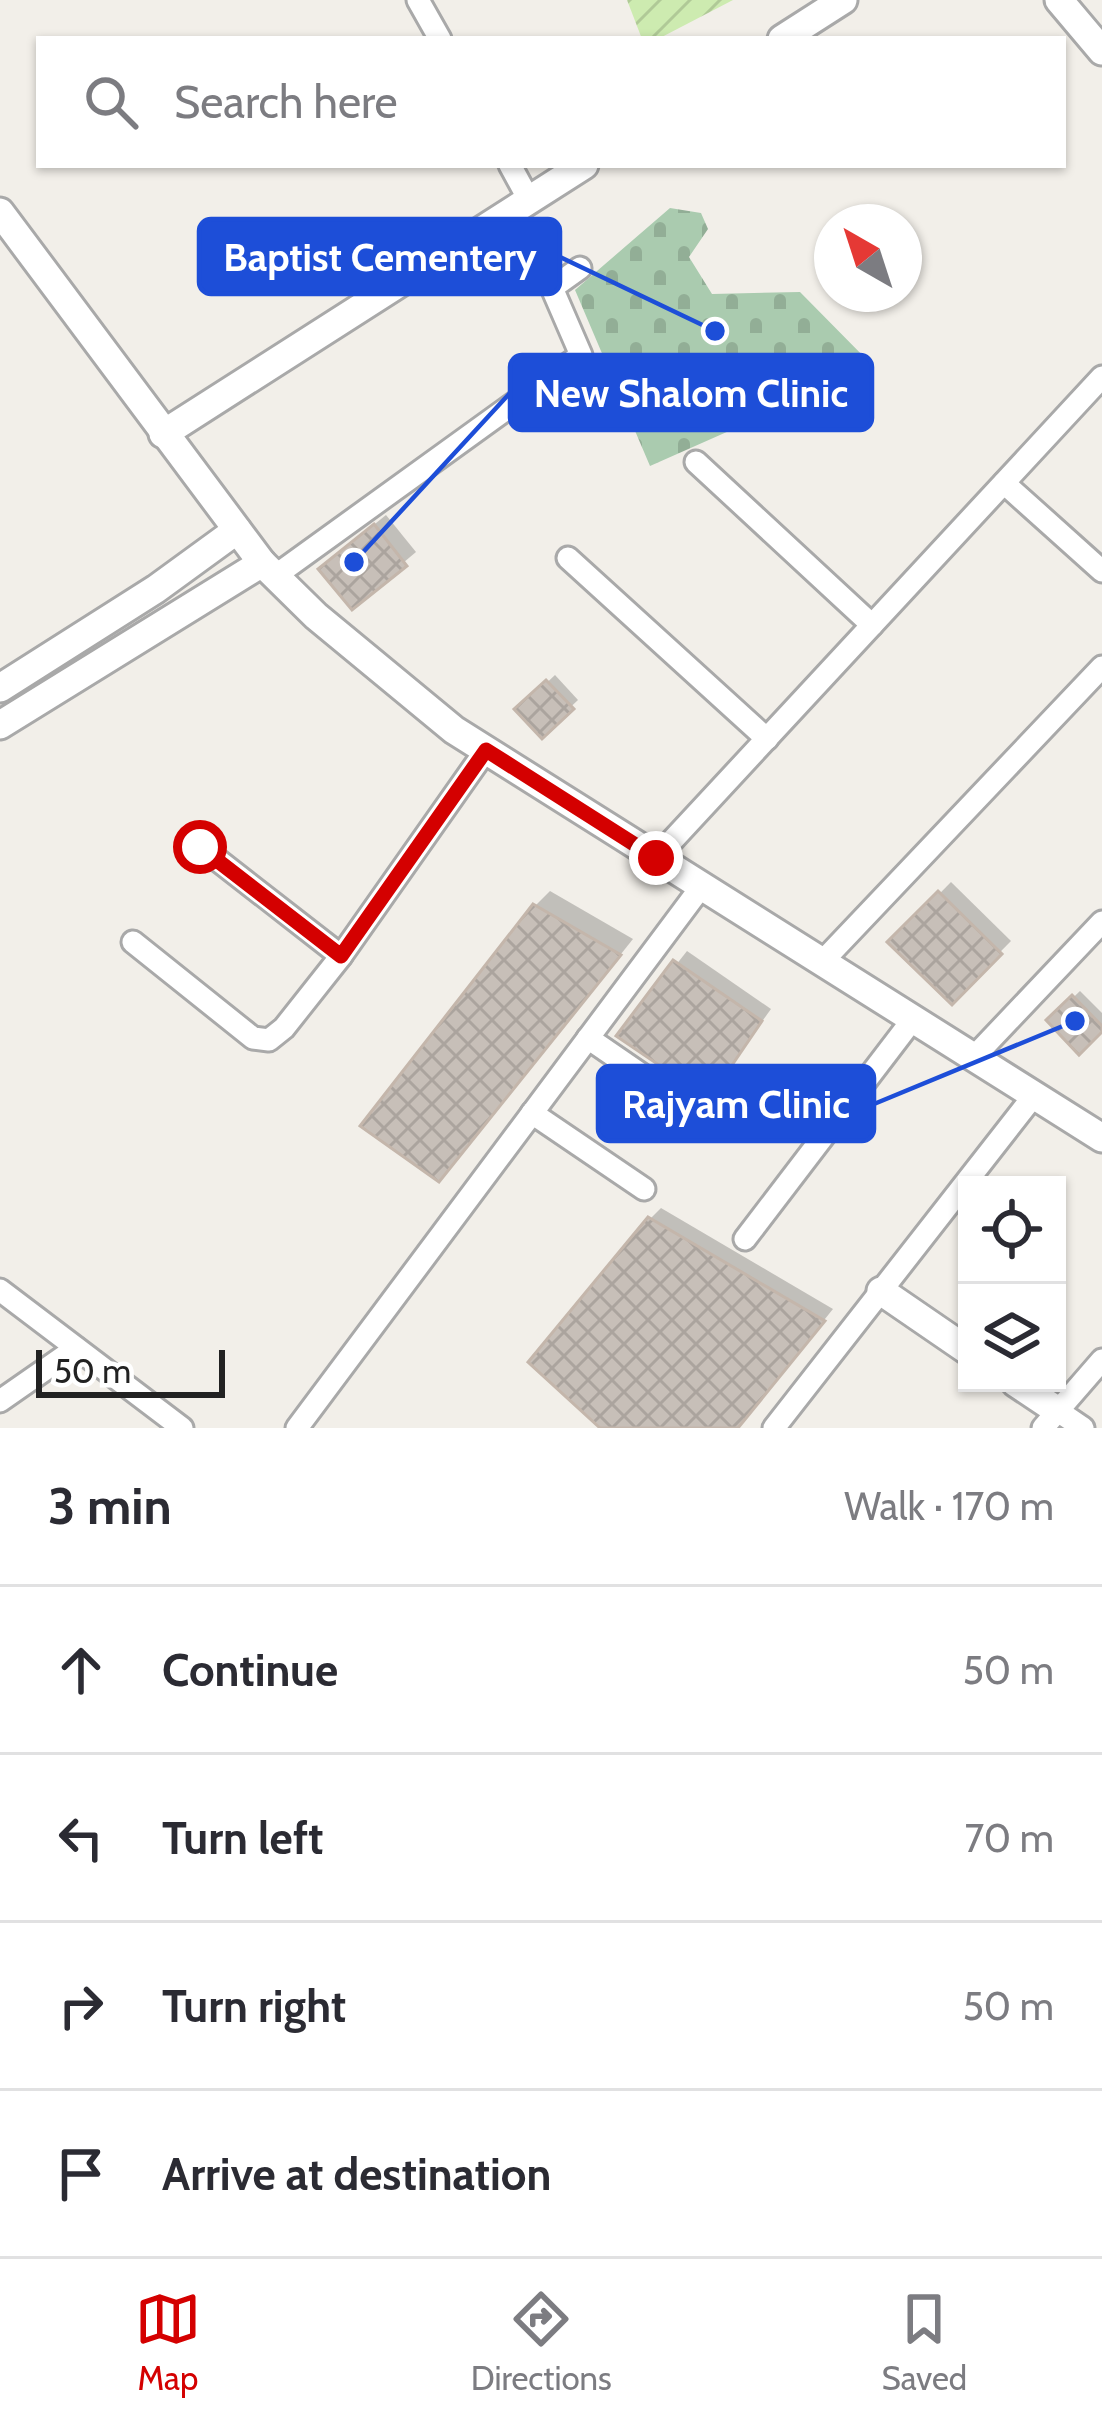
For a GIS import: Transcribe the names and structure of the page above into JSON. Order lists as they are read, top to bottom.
{
  "places": ["Baptist Cementery", "New Shalom Clinic", "Rajyam Clinic"],
  "scale_bar": "50 m",
  "north": "top left",
  "page": {
    "search": "Search here",
    "scale": "50 m",
    "heading": ["3 min", "Walk · 170 m"],
    "list": [
      ["Continue", "50 m"],
      ["Turn left", "70 m"],
      ["Turn right", "50 m"],
      "Arrive at destination"
    ],
    "nav": ["Map", "Directions", "Saved"]
  }
}
